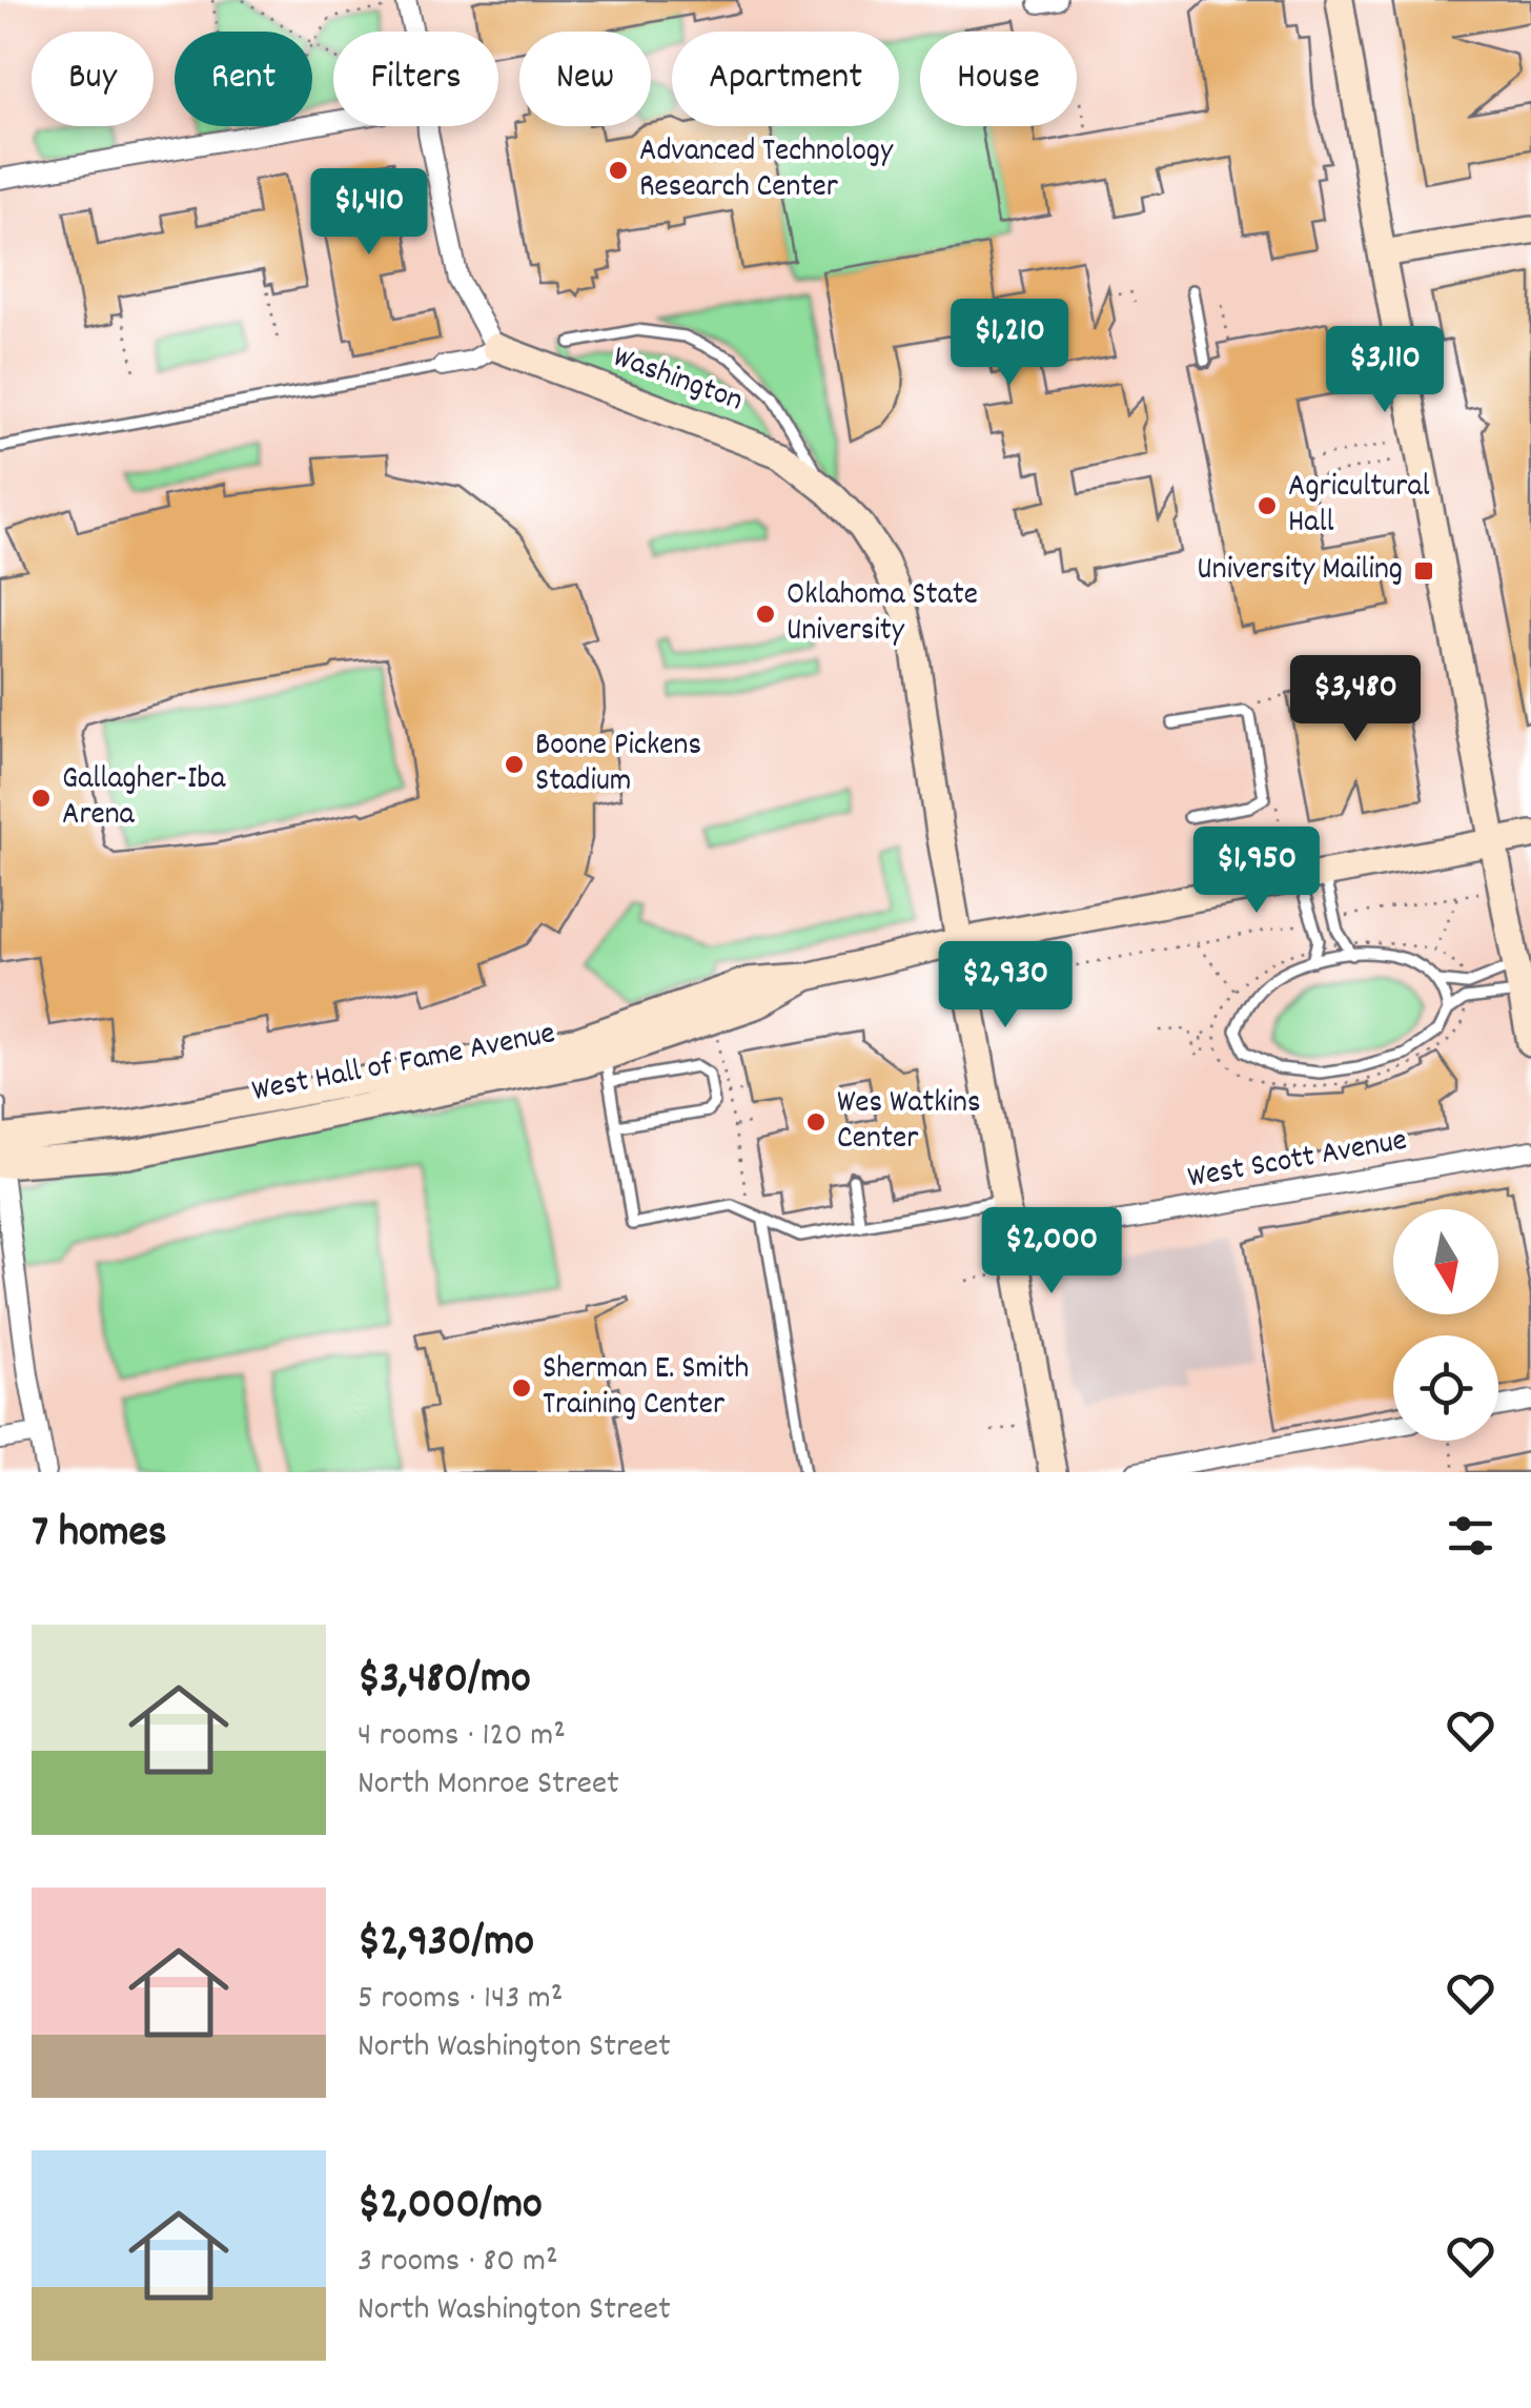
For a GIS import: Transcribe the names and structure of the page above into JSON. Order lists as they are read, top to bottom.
{
  "streets": {
    "main road": ["Washington", "West Hall of Fame Avenue"],
    "street": ["West Scott Avenue"]
  },
  "crossings": [
    ["Washington", "West Hall of Fame Avenue"],
    ["Washington", "West Scott Avenue"]
  ],
  "places": {
    "other": [
      "Advanced Technology Research Center",
      "Agricultural Hall",
      "Oklahoma State University",
      "Boone Pickens Stadium",
      "Gallagher-Iba Arena",
      "Wes Watkins Center",
      "Sherman E. Smith Training Center"
    ],
    "transit": ["University Mailing"]
  },
  "north": "bottom",
  "page": {
    "chip": [
      "Buy",
      "Rent",
      "Filters",
      "New",
      "Apartment",
      "House"
    ],
    "price": [
      "$1,410",
      "$1,210",
      "$3,110",
      "$3,480",
      "$1,950",
      "$2,930",
      "$2,000"
    ],
    "heading": "7 homes",
    "list": [
      {
        "name": "$3,480/mo",
        "note": "4 rooms · 120 m² · North Monroe Street"
      },
      {
        "name": "$2,930/mo",
        "note": "5 rooms · 143 m² · North Washington Street"
      },
      {
        "name": "$2,000/mo",
        "note": "3 rooms · 80 m² · North Washington Street"
      }
    ]
  }
}
